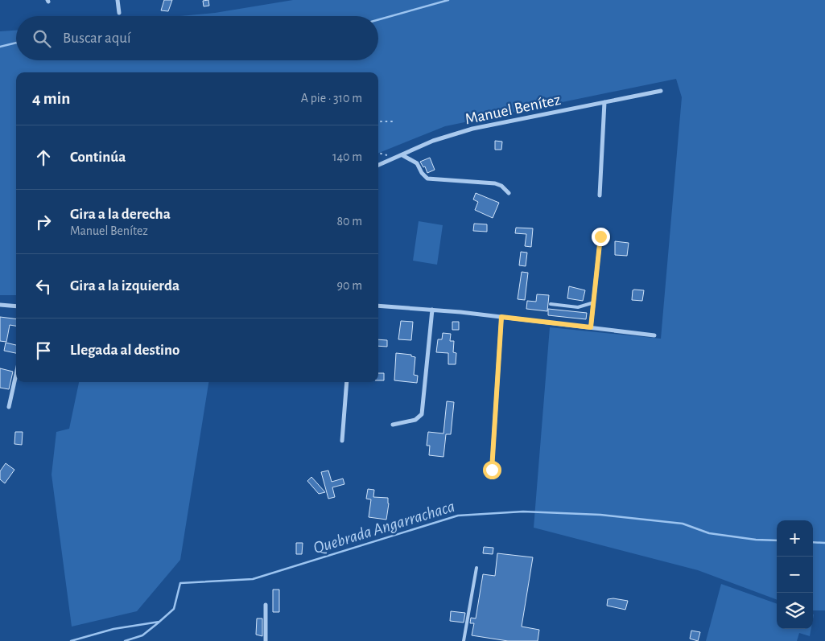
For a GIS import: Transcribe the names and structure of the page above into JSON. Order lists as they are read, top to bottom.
{
  "streets": {
    "street": ["Manuel Benítez"]
  },
  "water": ["Quebrada Angarrachaca"],
  "page": {
    "search": "Buscar aquí",
    "heading": ["4 min", "A pie · 310 m"],
    "list": [
      ["Continúa", "140 m"],
      ["Gira a la derecha", "Manuel Benítez", "80 m"],
      ["Gira a la izquierda", "90 m"],
      "Llegada al destino"
    ],
    "map_buttons": ["+", "−"]
  }
}
